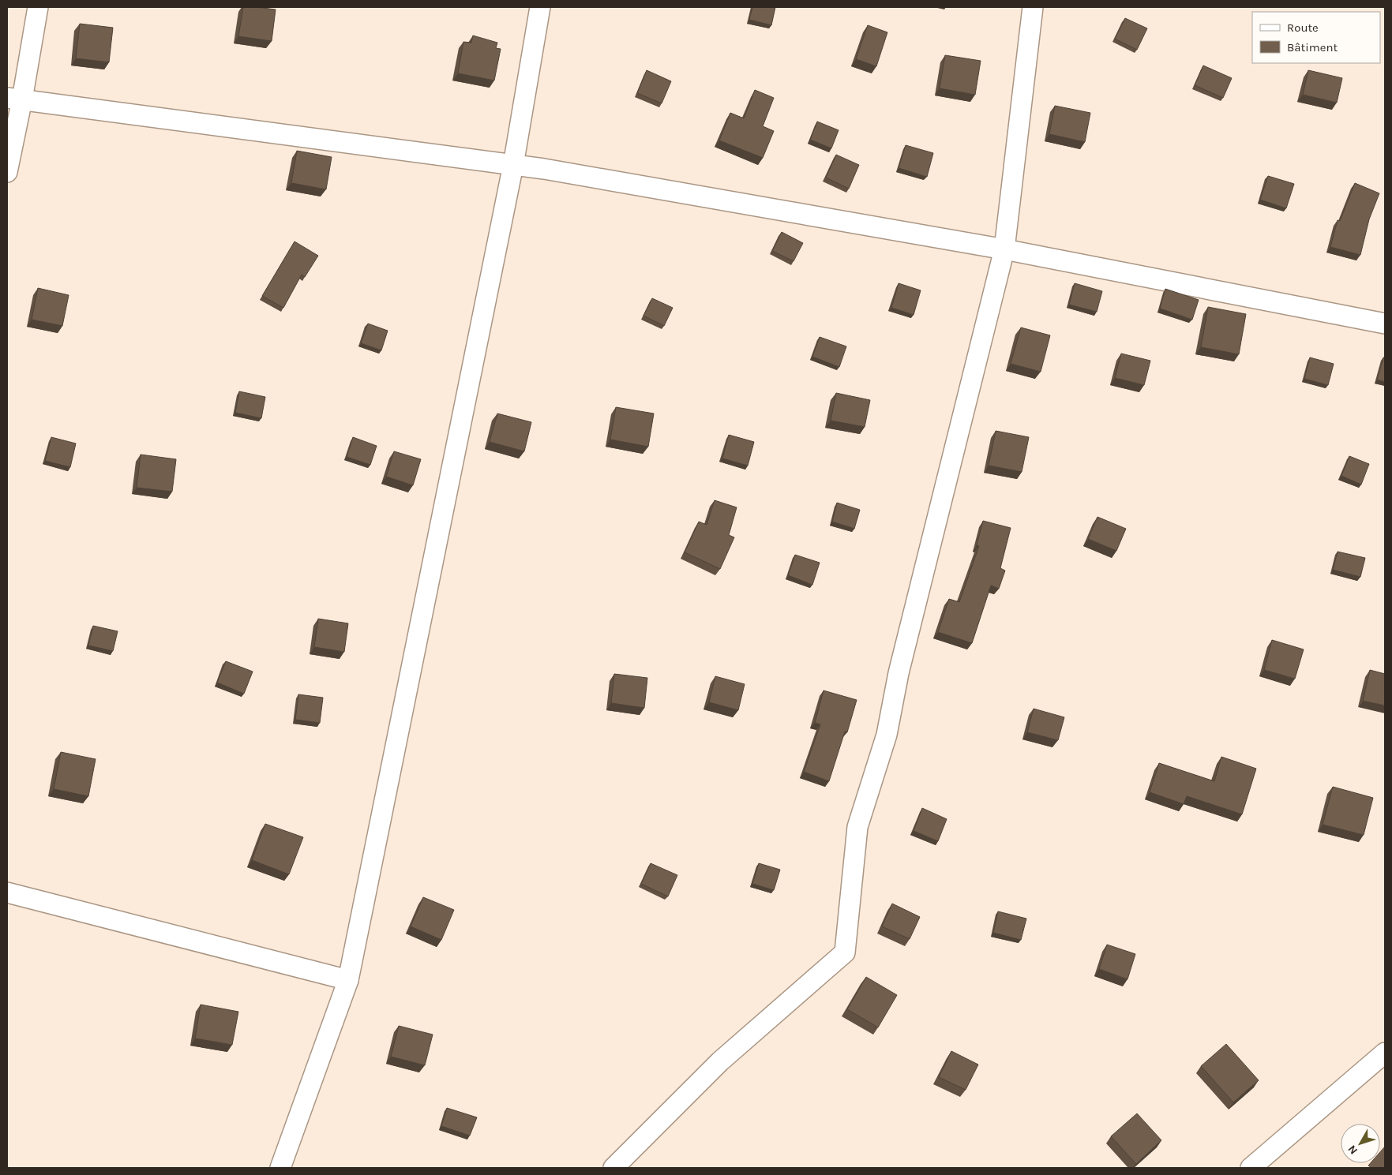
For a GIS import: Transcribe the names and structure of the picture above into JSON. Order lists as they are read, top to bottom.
{
  "legend": ["Route", "Bâtiment"],
  "north": "bottom left"
}
